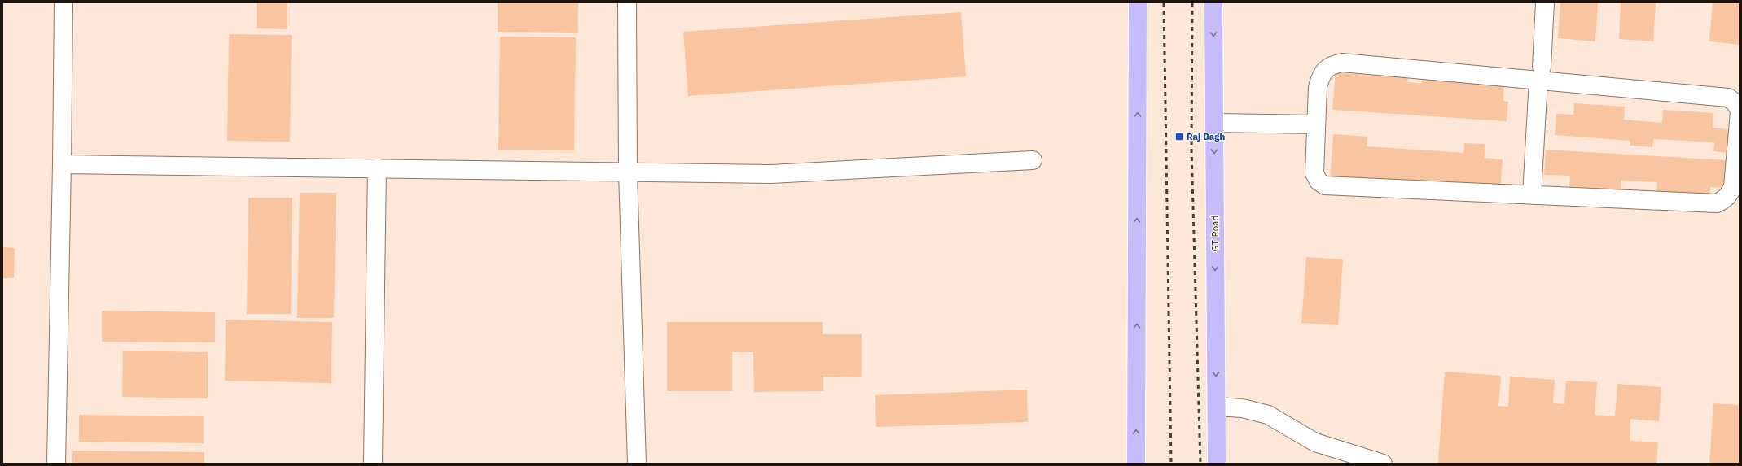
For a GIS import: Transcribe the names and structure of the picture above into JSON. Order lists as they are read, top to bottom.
{
  "streets": {
    "highway": ["GT Road"]
  },
  "places": {
    "transit": ["Raj Bagh"]
  }
}
